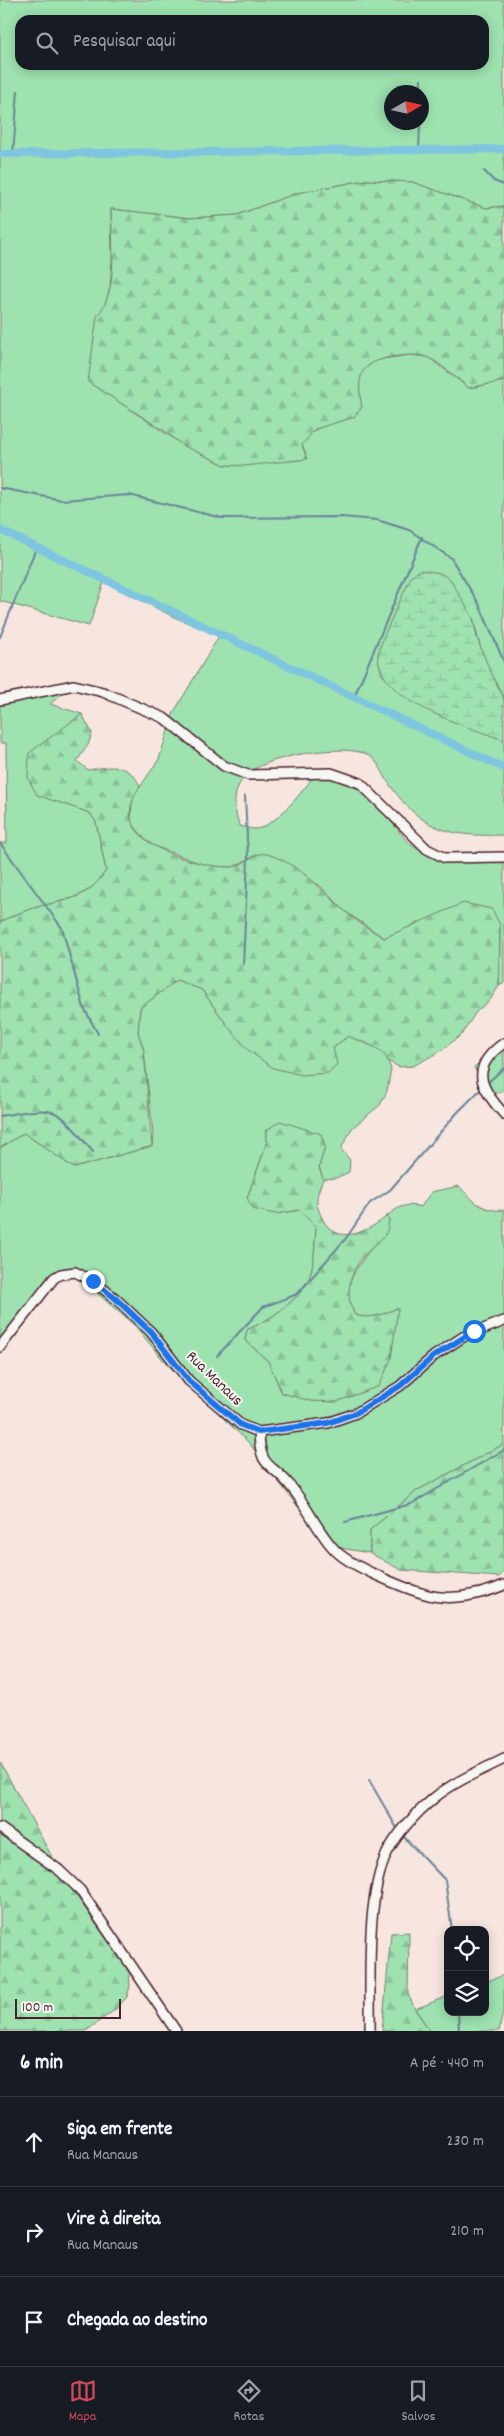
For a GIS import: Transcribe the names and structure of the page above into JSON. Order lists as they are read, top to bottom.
{
  "streets": {
    "street": ["Rua Manaus"]
  },
  "scale_bar": "100 m",
  "north": "right",
  "page": {
    "search": "Pesquisar aqui",
    "scale": "100 m",
    "heading": ["6 min", "A pé · 440 m"],
    "list": [
      ["Siga em frente", "Rua Manaus", "230 m"],
      ["Vire à direita", "Rua Manaus", "210 m"],
      "Chegada ao destino"
    ],
    "nav": ["Mapa", "Rotas", "Salvos"]
  }
}
